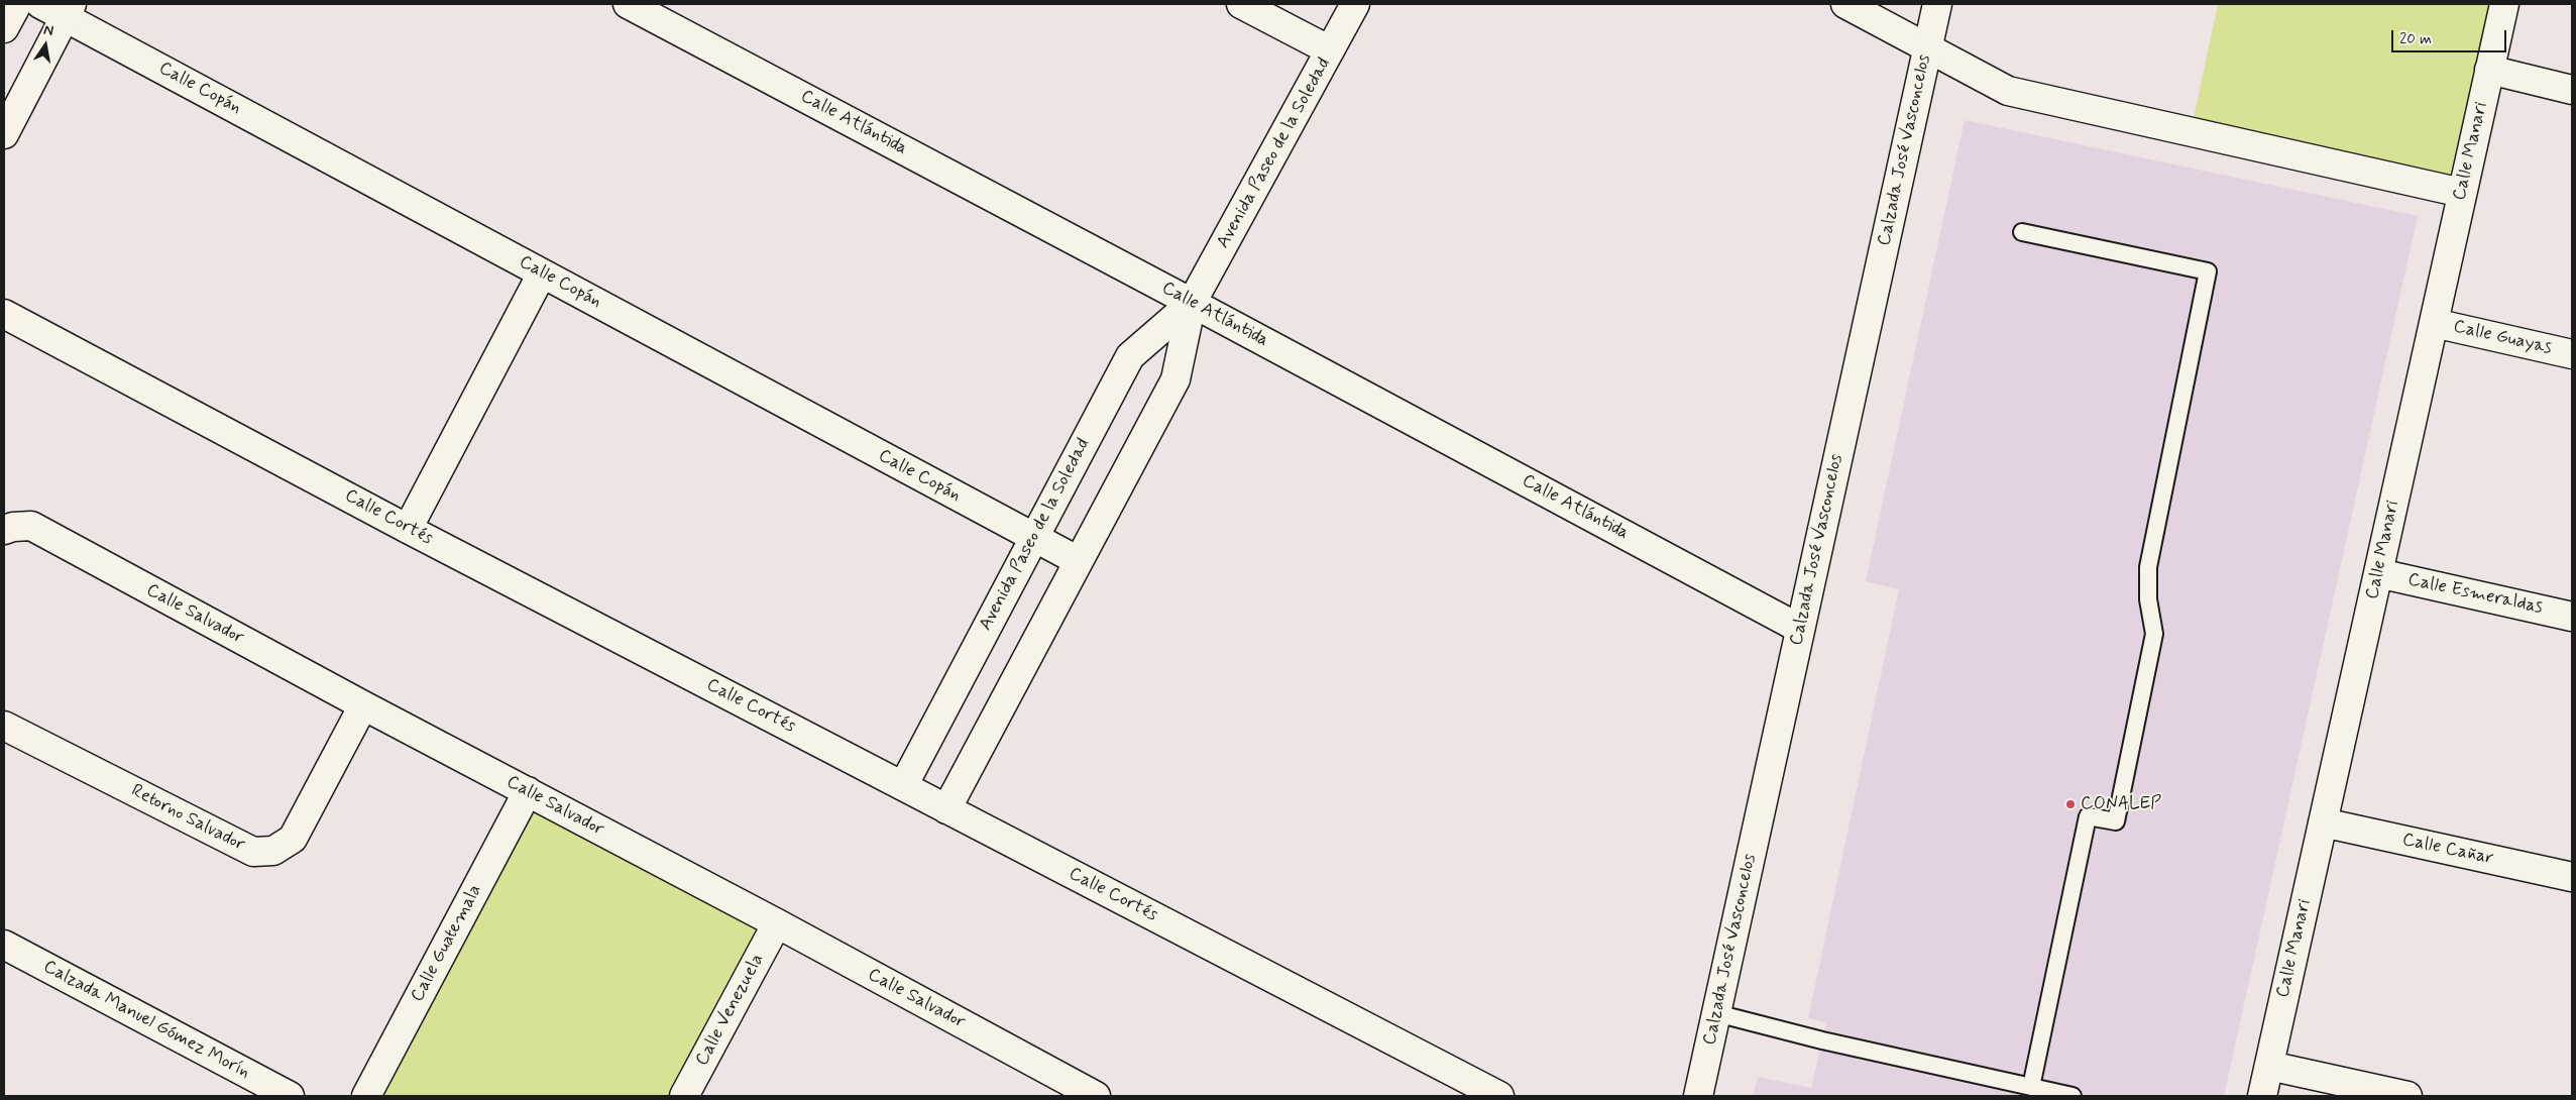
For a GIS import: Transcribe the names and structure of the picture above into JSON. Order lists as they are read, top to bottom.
{
  "streets": {
    "street": [
      "Calle Copán",
      "Calle Atlántida",
      "Calzada José Vasconcelos",
      "Calle Manari",
      "Avenida Paseo de la Soledad",
      "Calle Guayas",
      "Calle Cortés",
      "Calle Esmeraldas",
      "Calle Salvador",
      "Retorno Salvador",
      "Calle Cañar",
      "Calle Guatemala",
      "Calle Venezuela",
      "Calzada Manuel Gómez Morín"
    ]
  },
  "crossings": [
    ["Calle Copán", "Avenida Paseo de la Soledad"],
    ["Calle Atlántida", "Calzada José Vasconcelos"],
    ["Calle Atlántida", "Avenida Paseo de la Soledad"],
    ["Calle Manari", "Calle Guayas"],
    ["Calle Manari", "Calle Esmeraldas"],
    ["Calle Manari", "Calle Cañar"],
    ["Avenida Paseo de la Soledad", "Calle Cortés"],
    ["Calle Salvador", "Retorno Salvador"],
    ["Calle Salvador", "Calle Guatemala"],
    ["Calle Salvador", "Calle Venezuela"]
  ],
  "places": ["CONALEP"],
  "scale_bar": "20 m",
  "north": "top"
}
